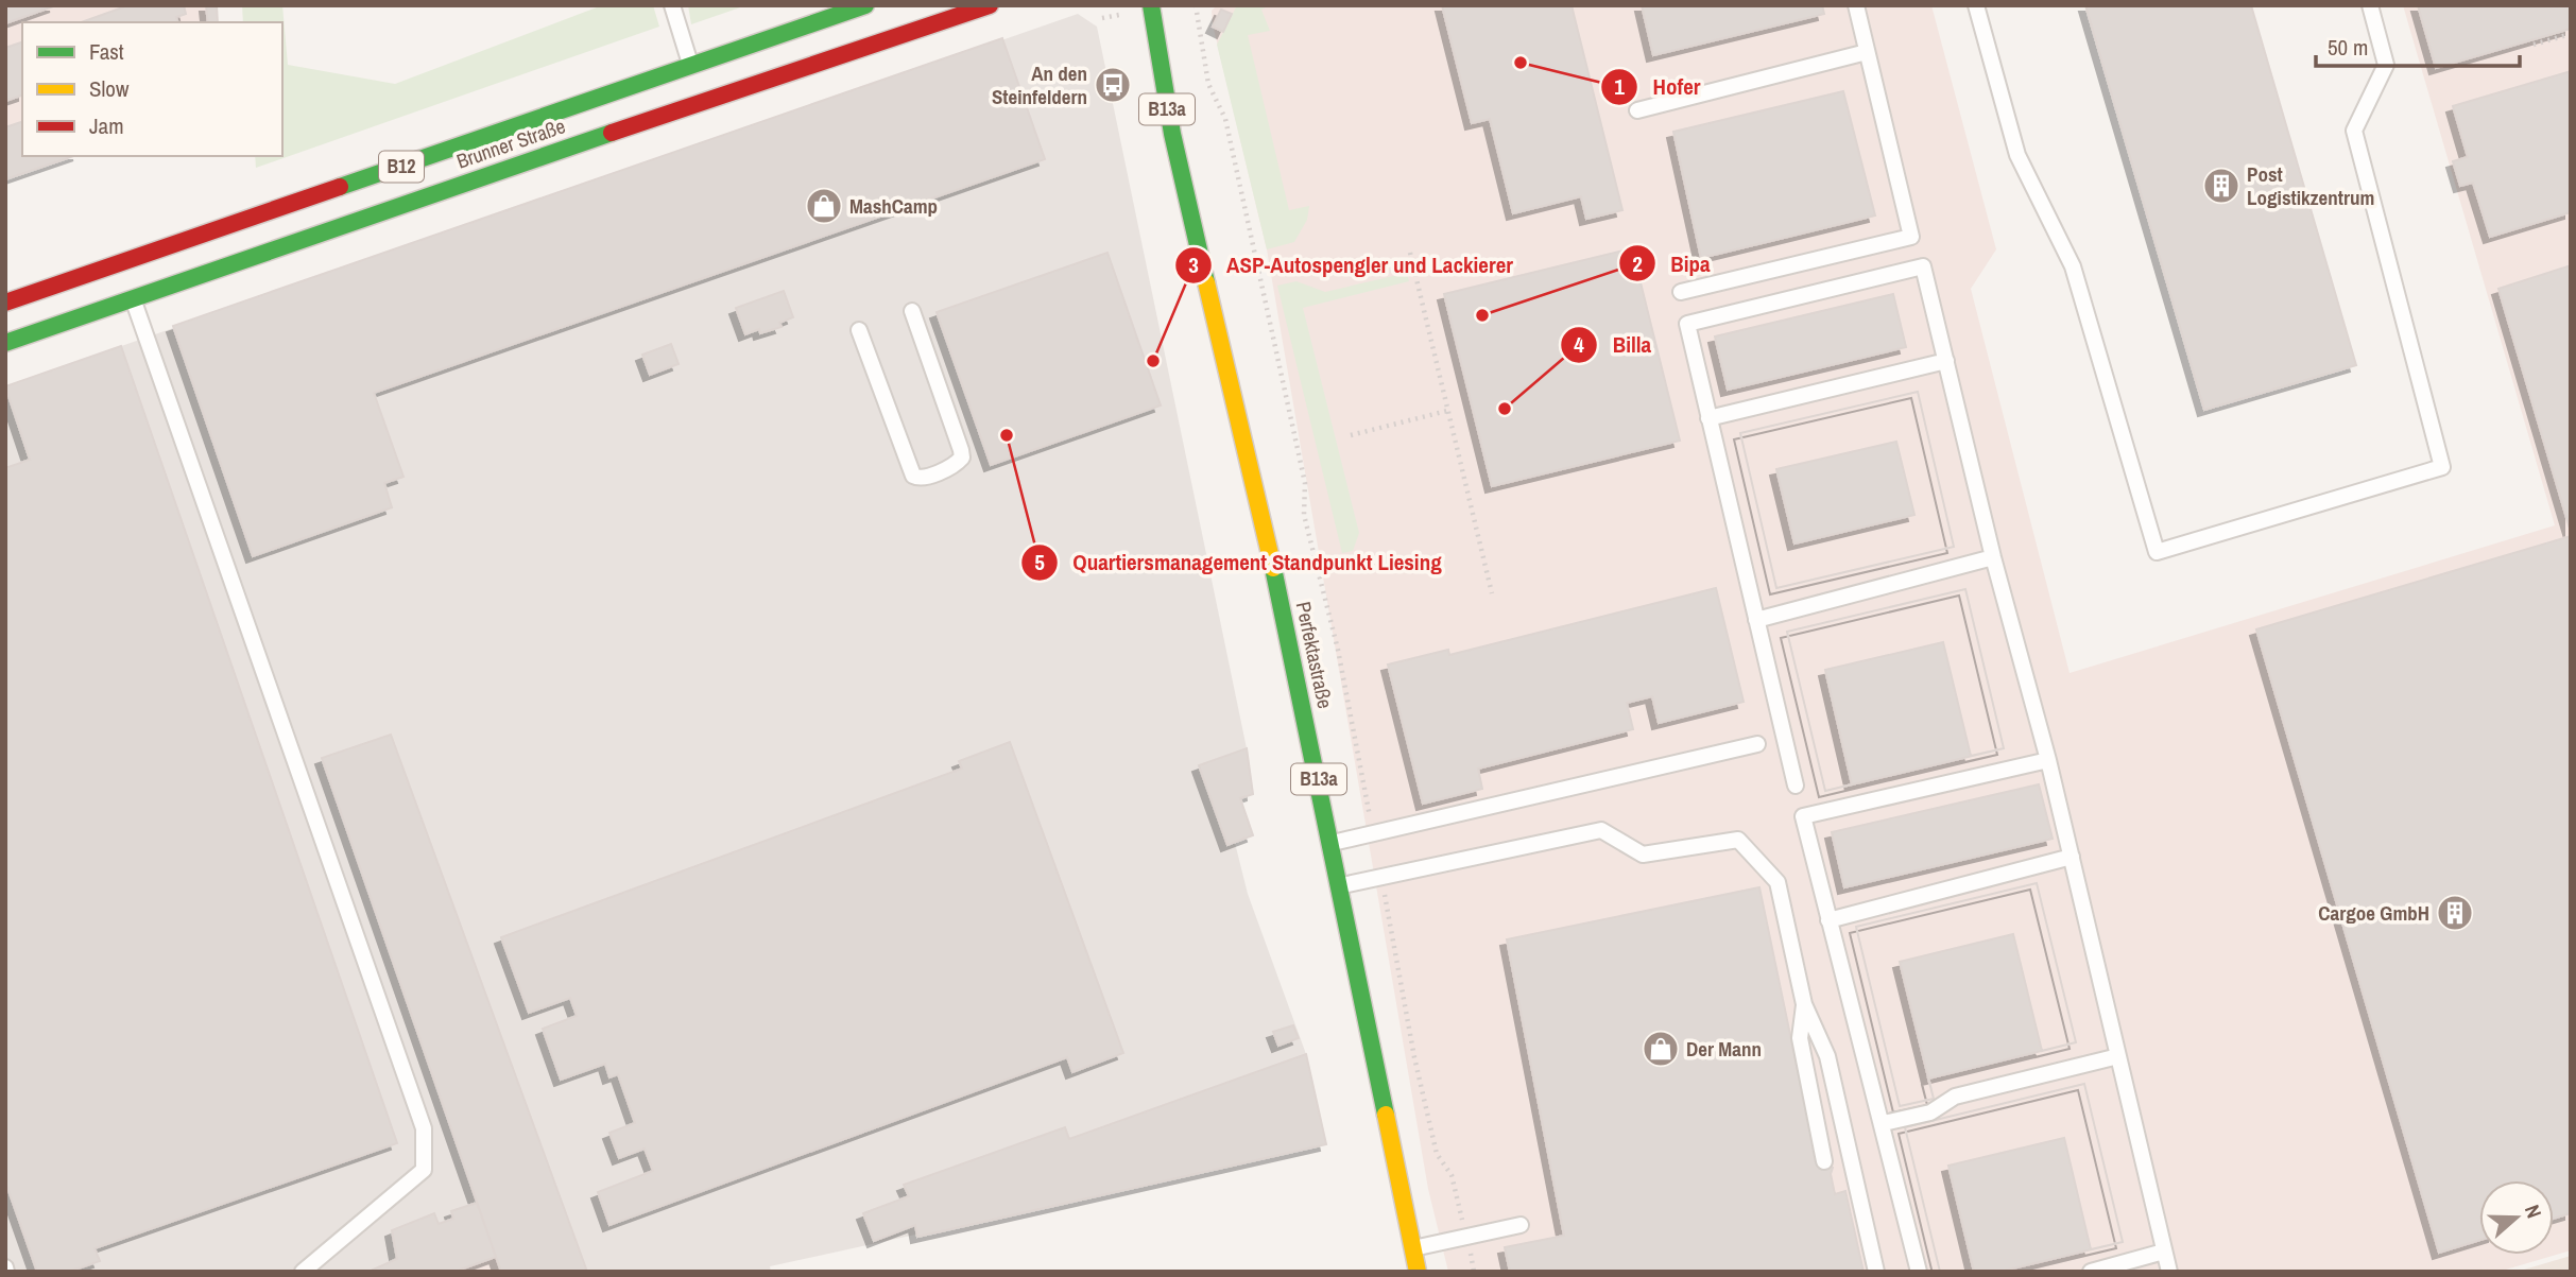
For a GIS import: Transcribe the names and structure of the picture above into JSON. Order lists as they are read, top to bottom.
{
  "streets": {
    "main road": [
      "B13a",
      "Brunner Straße",
      "B12",
      "Perfektastraße"
    ]
  },
  "places": {
    "other": [
      "Hofer",
      "Bipa",
      "ASP-Autospengler und Lackierer",
      "Billa",
      "Quartiersmanagement Standpunkt Liesing"
    ],
    "bus stop": ["An den Steinfeldern"],
    "building": ["Post Logistikzentrum", "Cargoe GmbH"],
    "shop": ["MashCamp", "Der Mann"]
  },
  "legend": ["Fast", "Slow", "Jam"],
  "scale_bar": "50 m",
  "north": "right"
}
